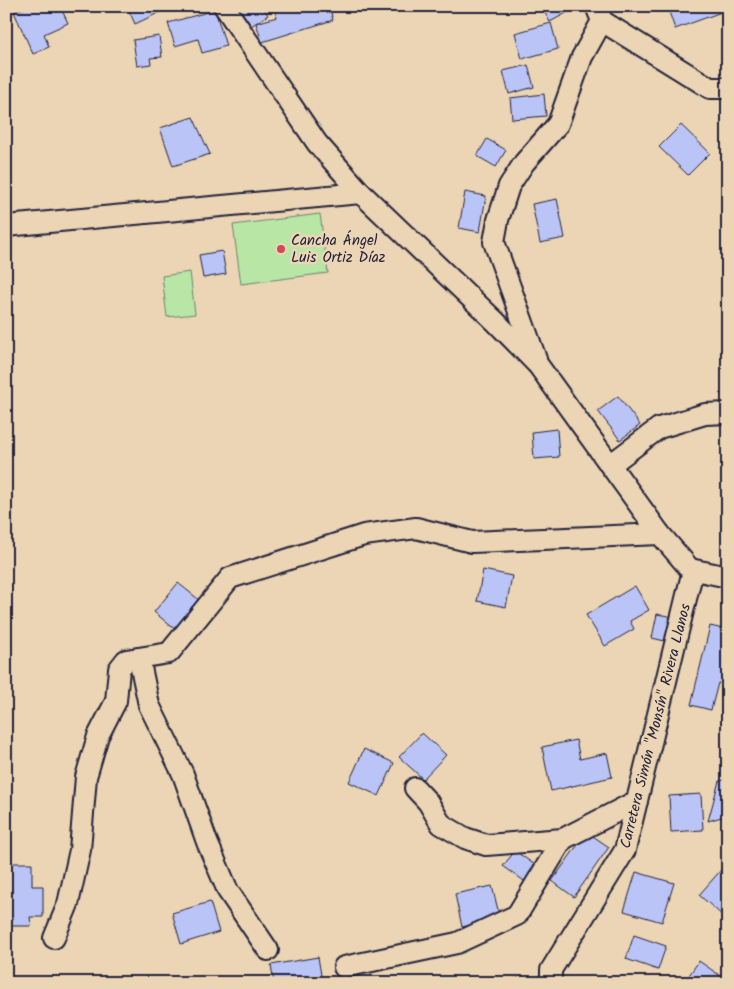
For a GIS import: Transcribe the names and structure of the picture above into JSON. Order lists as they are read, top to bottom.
{
  "streets": {
    "street": ["Carretera Simón \"Monsín\" Rivera Llanos"]
  },
  "places": ["Cancha Ángel Luis Ortiz Díaz"]
}
